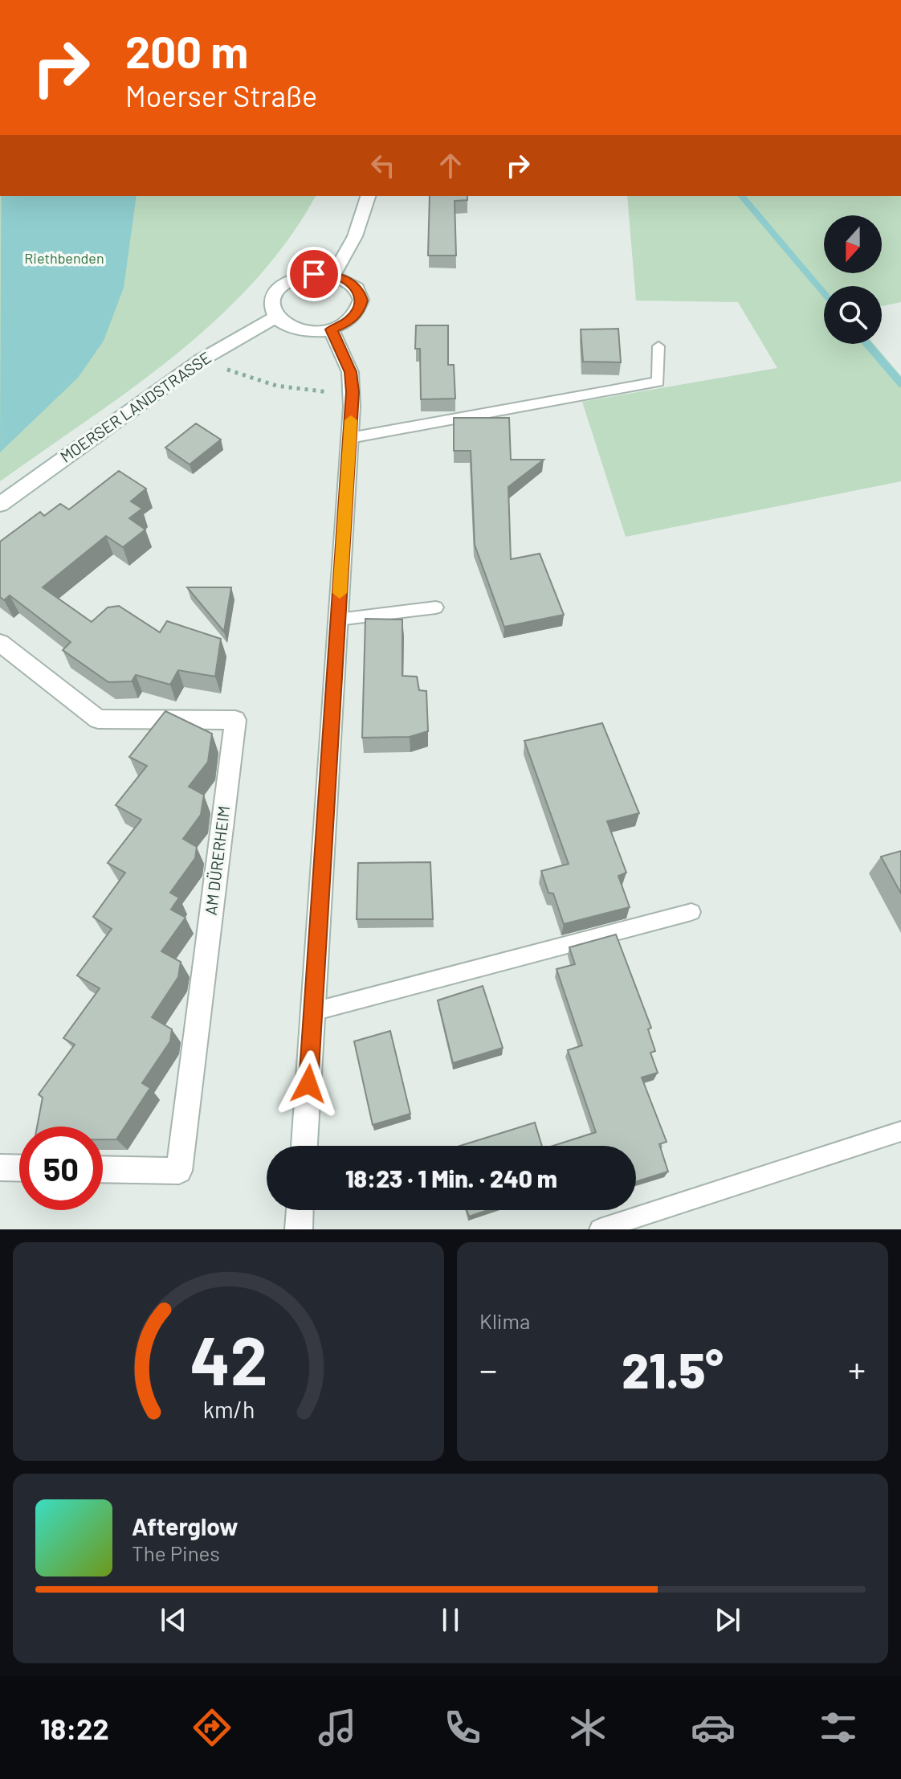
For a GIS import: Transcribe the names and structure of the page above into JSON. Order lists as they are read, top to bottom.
{
  "streets": {
    "main road": ["MOERSER LANDSTRASSE", "AM DÜRERHEIM"]
  },
  "parks": ["Riethbenden"],
  "north": "bottom",
  "page": {
    "turn": ["200 m", "Moerser Straße"],
    "limit": "50",
    "trip": "18:23 · 1 Min. · 240 m",
    "tile": "Klima",
    "heat": ["−", "21.5°", "+"],
    "song": ["Afterglow", "The Pines"],
    "tabs": "18:22",
    "gauge": ["42", "km/h"]
  }
}
